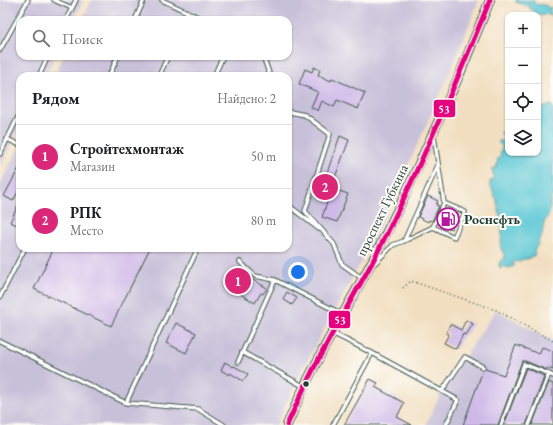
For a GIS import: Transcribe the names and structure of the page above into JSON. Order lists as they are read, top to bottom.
{
  "streets": {
    "street": ["проспект Губкина"]
  },
  "places": {
    "fuel station": ["Роснефть"]
  },
  "lines": ["transit line 53"],
  "page": {
    "map_buttons": ["+", "−"],
    "search": "Поиск",
    "heading": ["Рядом", "Найдено: 2"],
    "list": [
      {
        "mark": "1",
        "name": "Стройтехмонтаж",
        "note": "Магазин",
        "value": "50 m"
      },
      {
        "mark": "2",
        "name": "РПК",
        "note": "Место",
        "value": "80 m"
      }
    ],
    "pins": ["2", "1"]
  }
}
